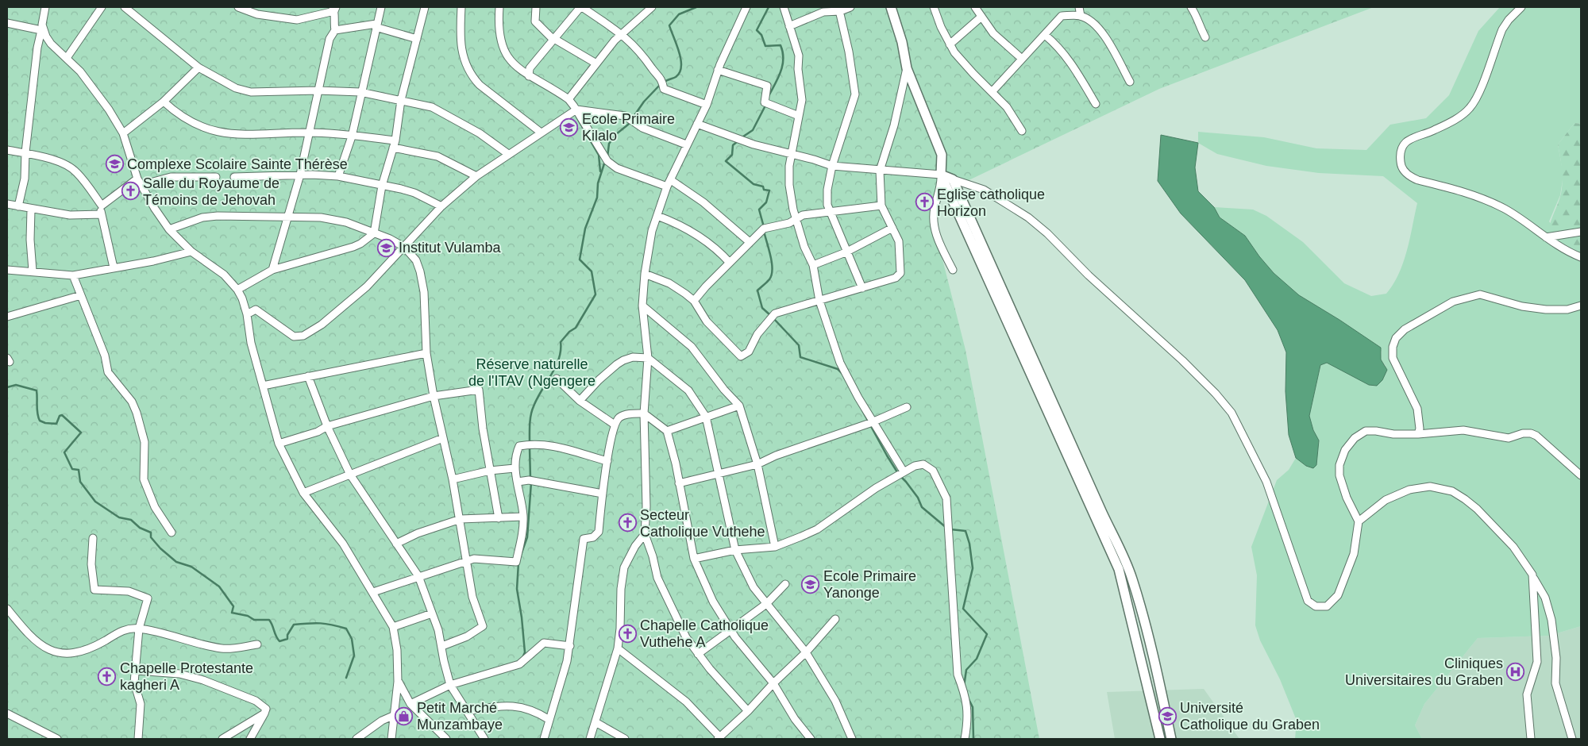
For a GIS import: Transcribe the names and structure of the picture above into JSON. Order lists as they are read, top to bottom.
{
  "parks": ["Réserve naturelle de l'ITAV (Ngengere"],
  "places": {
    "school or university": [
      "Ecole Primaire Kilalo",
      "Complexe Scolaire Sainte Thérèse",
      "Institut Vulamba",
      "Ecole Primaire Yanonge",
      "Université Catholique du Graben"
    ],
    "church": [
      "Salle du Royaume de Témoins de Jehovah",
      "Eglise catholique Horizon",
      "Secteur Catholique Vuthehe",
      "Chapelle Catholique Vuthehe A",
      "Chapelle Protestante kagheri A"
    ],
    "hospital": ["Cliniques Universitaires du Graben"],
    "shop": ["Petit Marché Munzambaye"]
  }
}
